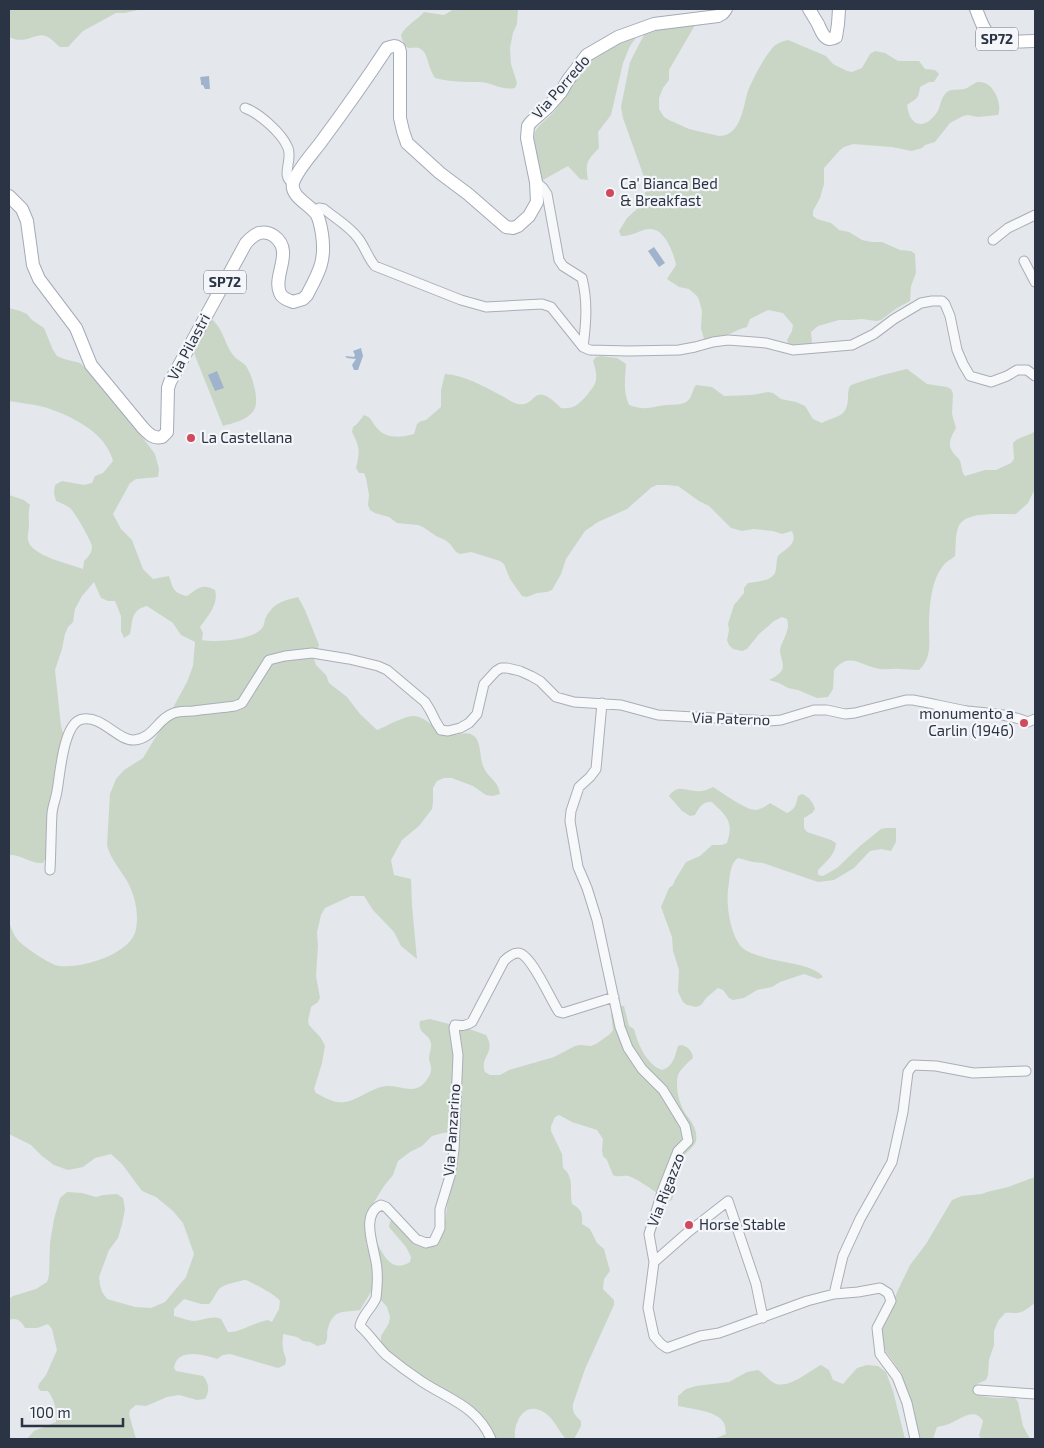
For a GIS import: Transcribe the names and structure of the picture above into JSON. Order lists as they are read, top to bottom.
{
  "streets": {
    "main road": ["SP72", "Via Porredo", "Via Pilastri"],
    "street": ["Via Paterno", "Via Panzarino", "Via Rigazzo"]
  },
  "crossings": [
    ["Via Porredo", "Via Pilastri"],
    ["Via Paterno", "Via Rigazzo"],
    ["Via Panzarino", "Via Rigazzo"]
  ],
  "places": [
    "Ca' Bianca Bed & Breakfast",
    "La Castellana",
    "monumento a Carlin (1946)",
    "Horse Stable"
  ],
  "scale_bar": "100 m"
}
